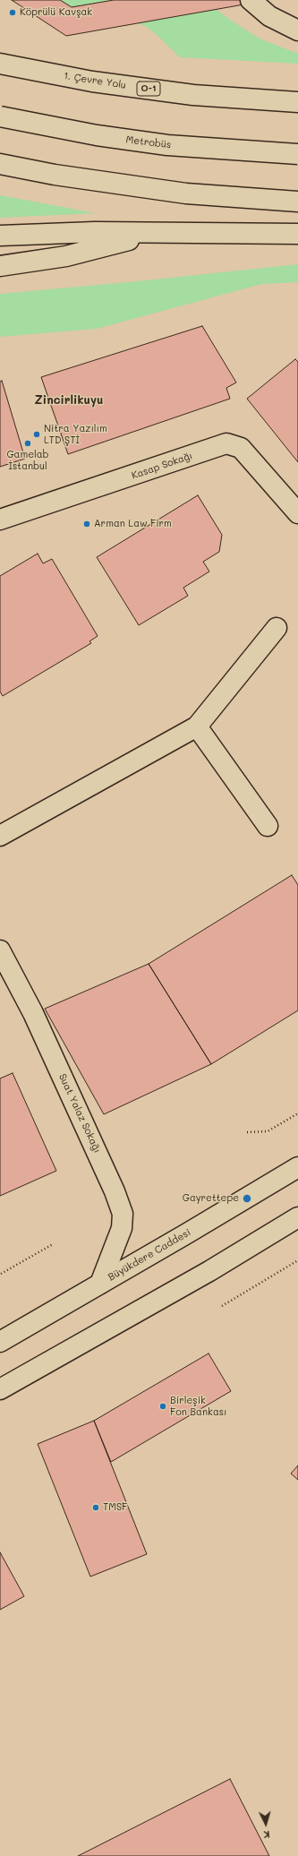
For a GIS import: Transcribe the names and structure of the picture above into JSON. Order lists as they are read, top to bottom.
{
  "streets": {
    "main road": [
      "1. Çevre Yolu",
      "O-1",
      "Metrobüs",
      "Kasap Sokağı",
      "Suat Yalaz Sokağı",
      "Büyükdere Caddesi"
    ]
  },
  "crossings": [
    ["Suat Yalaz Sokağı", "Büyükdere Caddesi"]
  ],
  "districts": ["Zincirlikuyu"],
  "places": [
    "Köprülü Kavşak",
    "Nitra Yazılım LTD ŞTİ",
    "Gamelab İstanbul",
    "Arman Law Firm",
    "Gayrettepe",
    "Birleşik Fon Bankası",
    "TMSF"
  ],
  "north": "bottom"
}
